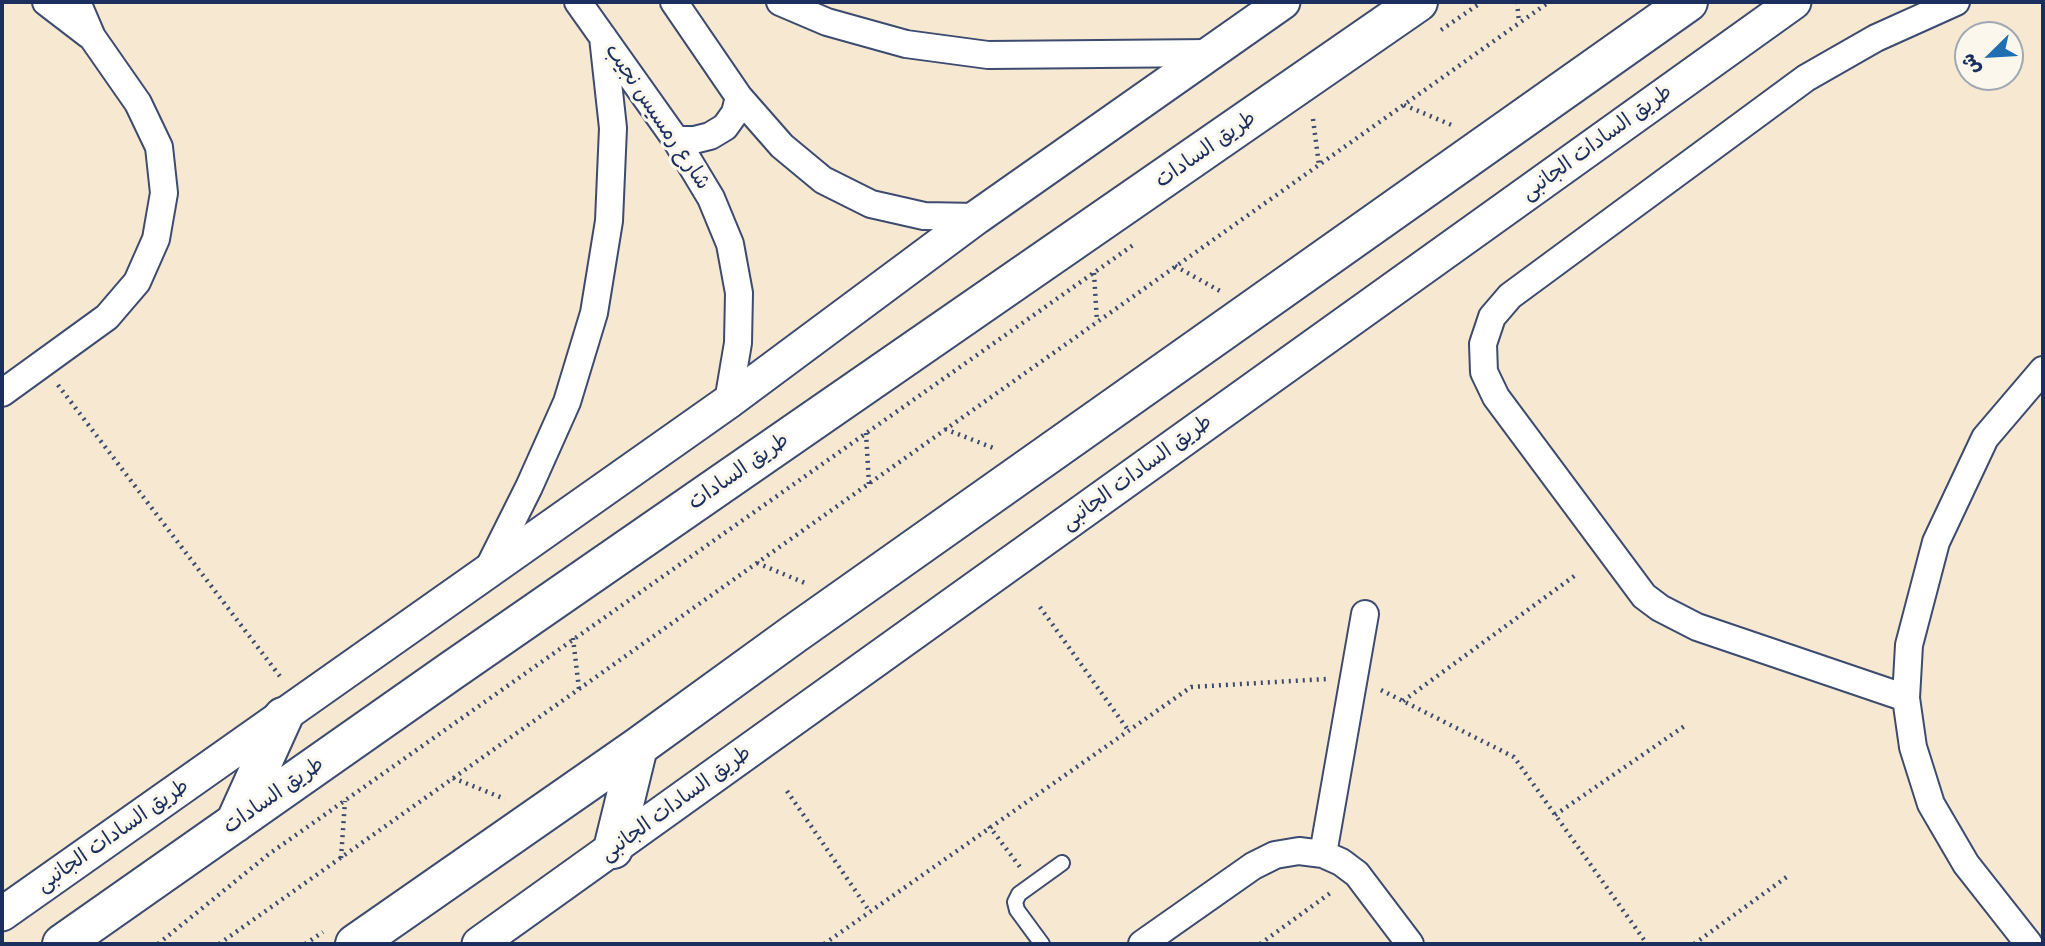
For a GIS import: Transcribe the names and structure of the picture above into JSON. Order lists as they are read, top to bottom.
{
  "streets": {
    "main road": ["طريق السادات"],
    "street": ["شارع رمسيس نجيب", "طريق السادات الجانبى"]
  },
  "crossings": [
    ["شارع رمسيس نجيب", "طريق السادات الجانبى"]
  ],
  "north": "bottom left"
}
